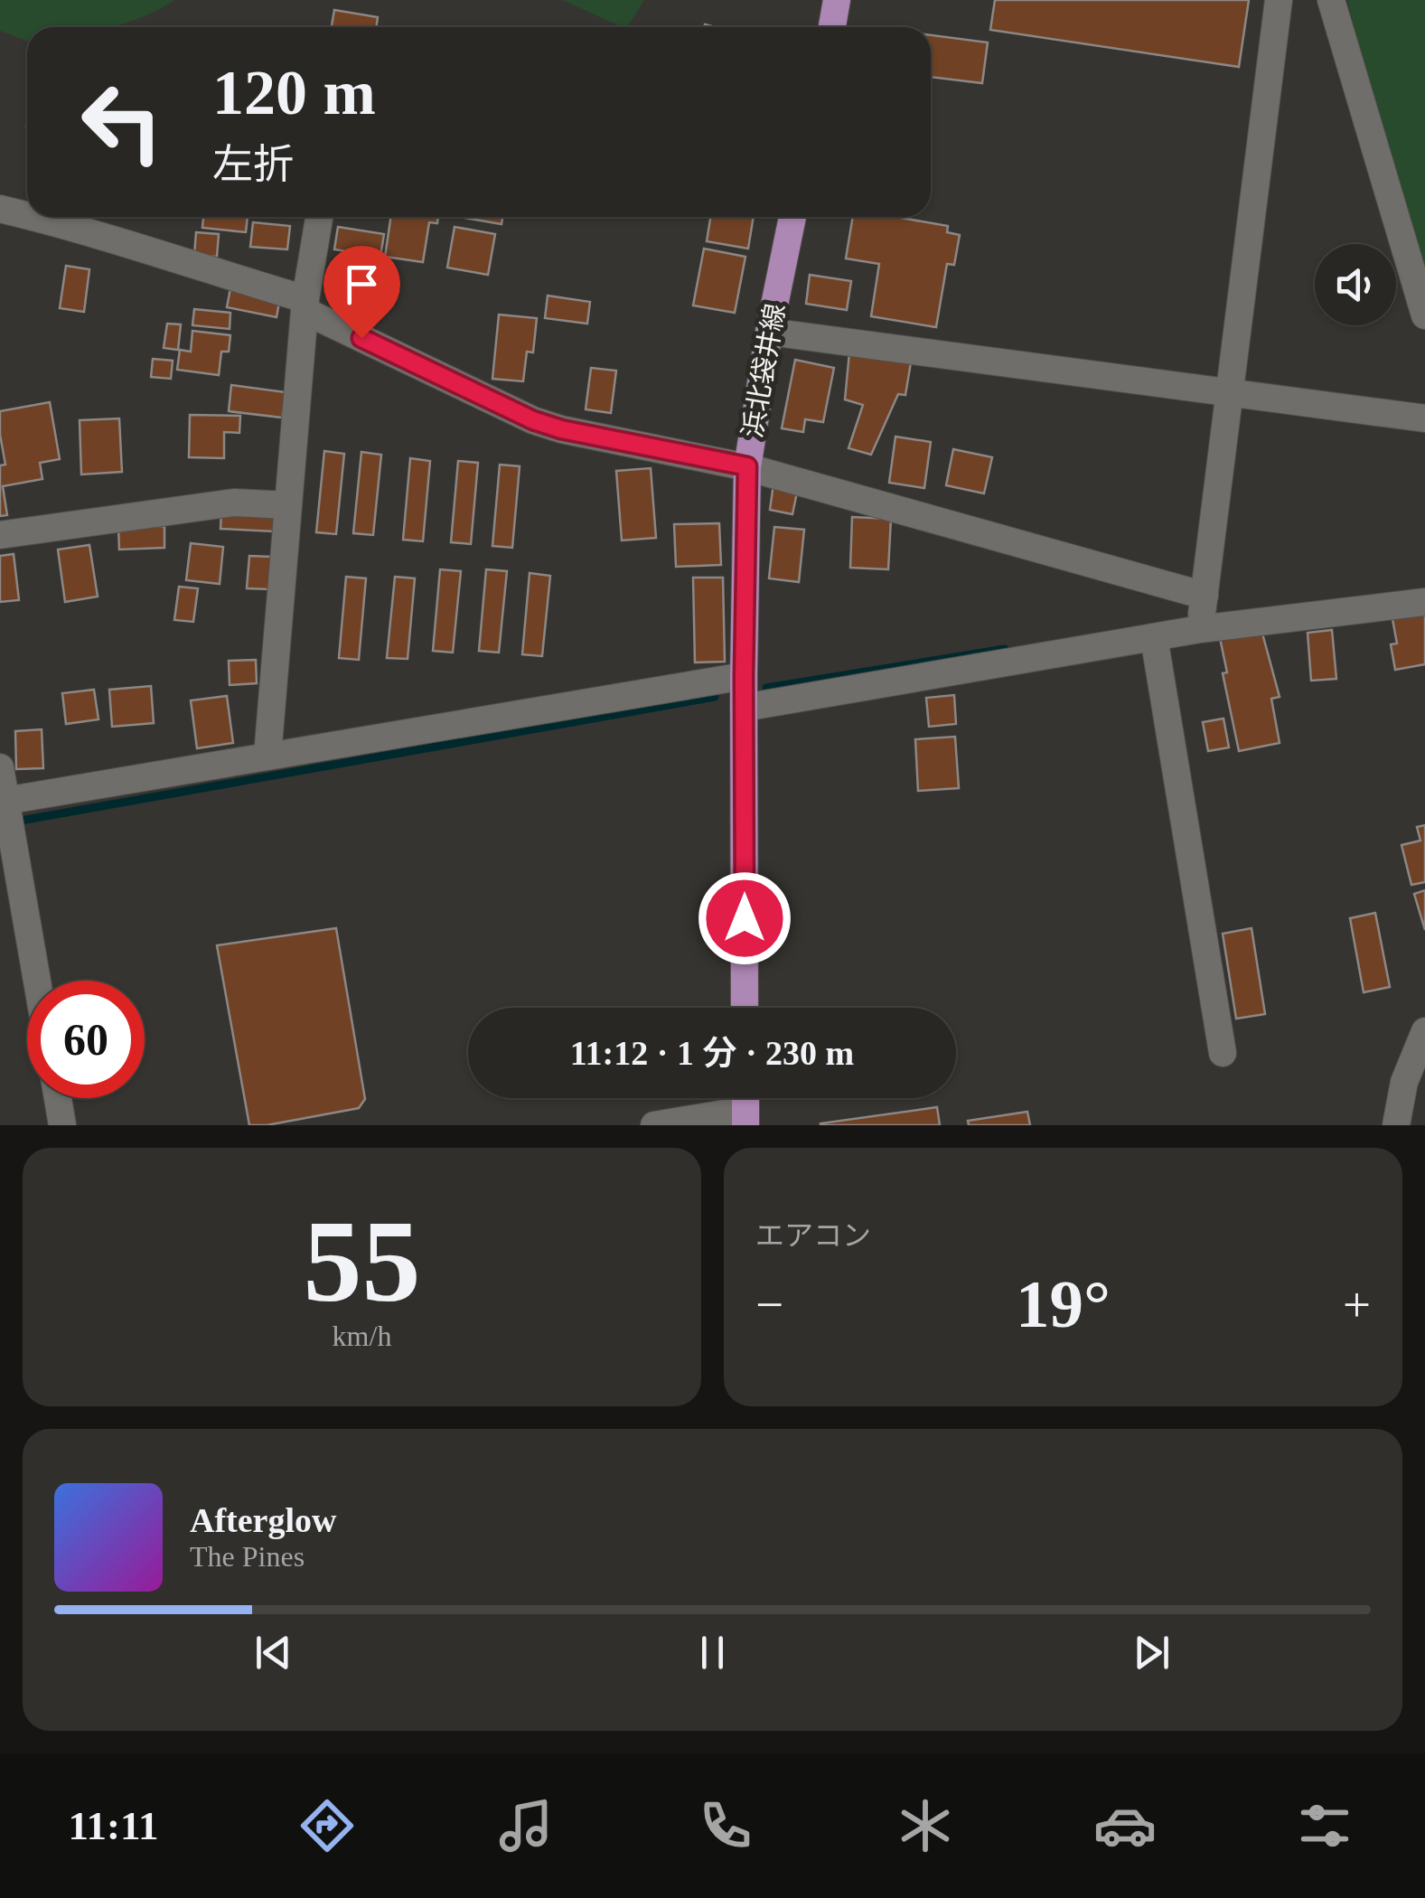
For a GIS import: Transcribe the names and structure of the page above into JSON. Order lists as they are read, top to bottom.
{
  "streets": {
    "main road": ["浜北袋井線"]
  },
  "page": {
    "turn": ["120 m", "左折"],
    "limit": "60",
    "trip": "11:12 · 1 分 · 230 m",
    "tile": [
      ["55", "km/h"],
      "エアコン"
    ],
    "heat": ["−", "19°", "+"],
    "song": ["Afterglow", "The Pines"],
    "tabs": "11:11"
  }
}
